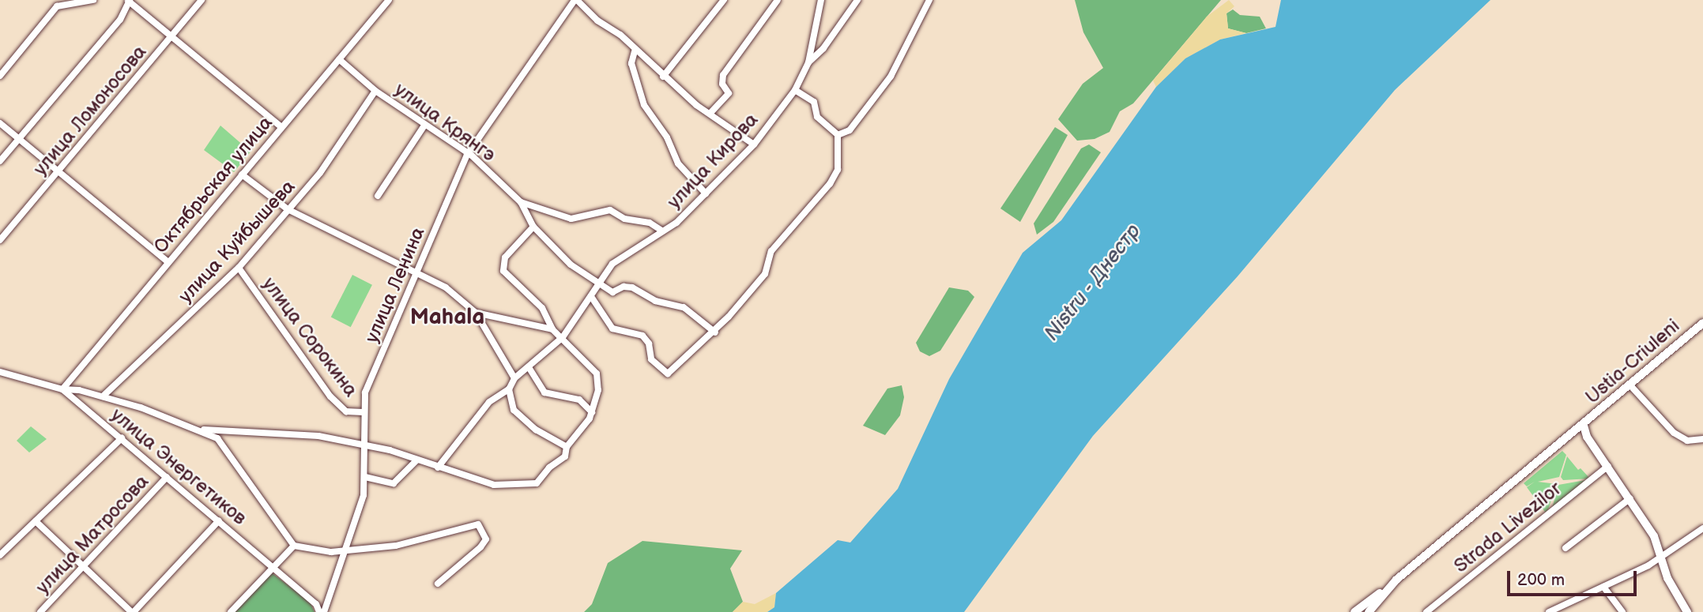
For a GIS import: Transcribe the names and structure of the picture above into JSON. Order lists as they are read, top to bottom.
{
  "streets": {
    "main road": ["Ustia-Criuleni"],
    "street": [
      "улица Ломоносова",
      "улица Крянгэ",
      "улица Кирова",
      "Октябрьская улица",
      "улица Куйбышева",
      "улица Ленина",
      "улица Сорокина",
      "улица Энергетиков",
      "Strada Livezilor",
      "улица Матросова"
    ]
  },
  "crossings": [
    ["улица Крянгэ", "улица Кирова"],
    ["улица Крянгэ", "Октябрьская улица"],
    ["улица Крянгэ", "улица Куйбышева"],
    ["улица Крянгэ", "улица Ленина"],
    ["Октябрьская улица", "улица Энергетиков"],
    ["улица Куйбышева", "улица Сорокина"],
    ["улица Ленина", "улица Сорокина"],
    ["улица Энергетиков", "улица Матросова"]
  ],
  "districts": ["Mahala"],
  "water": ["Nistru - Днестр"],
  "scale_bar": "200 m"
}
